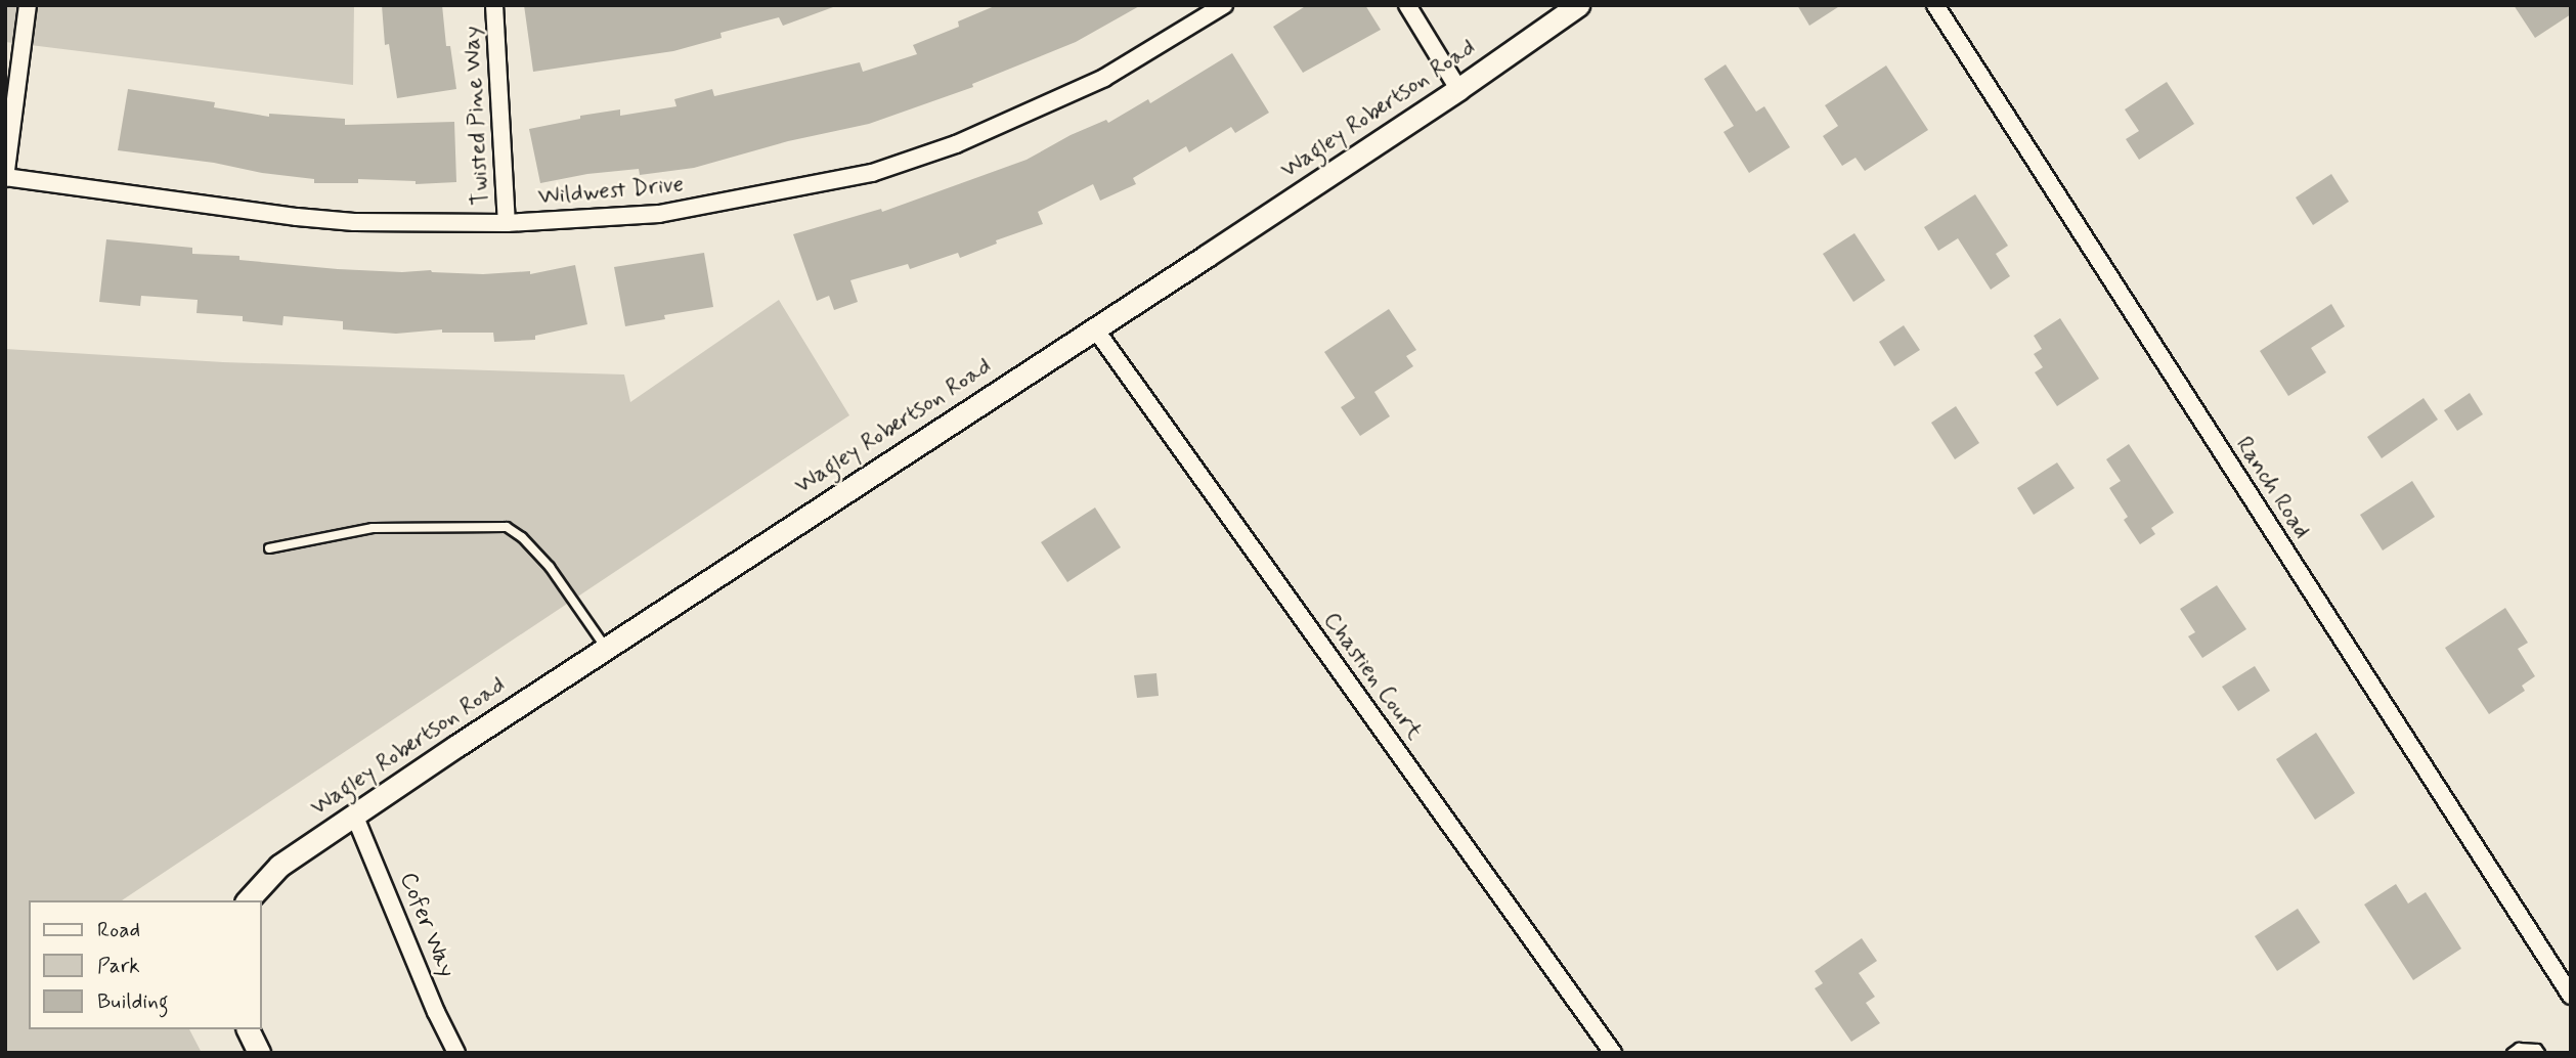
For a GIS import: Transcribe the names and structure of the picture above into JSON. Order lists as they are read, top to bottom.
{
  "streets": {
    "street": [
      "Wagley Robertson Road",
      "Twisted Pine Way",
      "Wildwest Drive",
      "Ranch Road",
      "Chastien Court",
      "Cofer Way"
    ]
  },
  "crossings": [
    ["Wagley Robertson Road", "Chastien Court"],
    ["Wagley Robertson Road", "Cofer Way"],
    ["Twisted Pine Way", "Wildwest Drive"]
  ],
  "legend": ["Road", "Park", "Building"]
}
